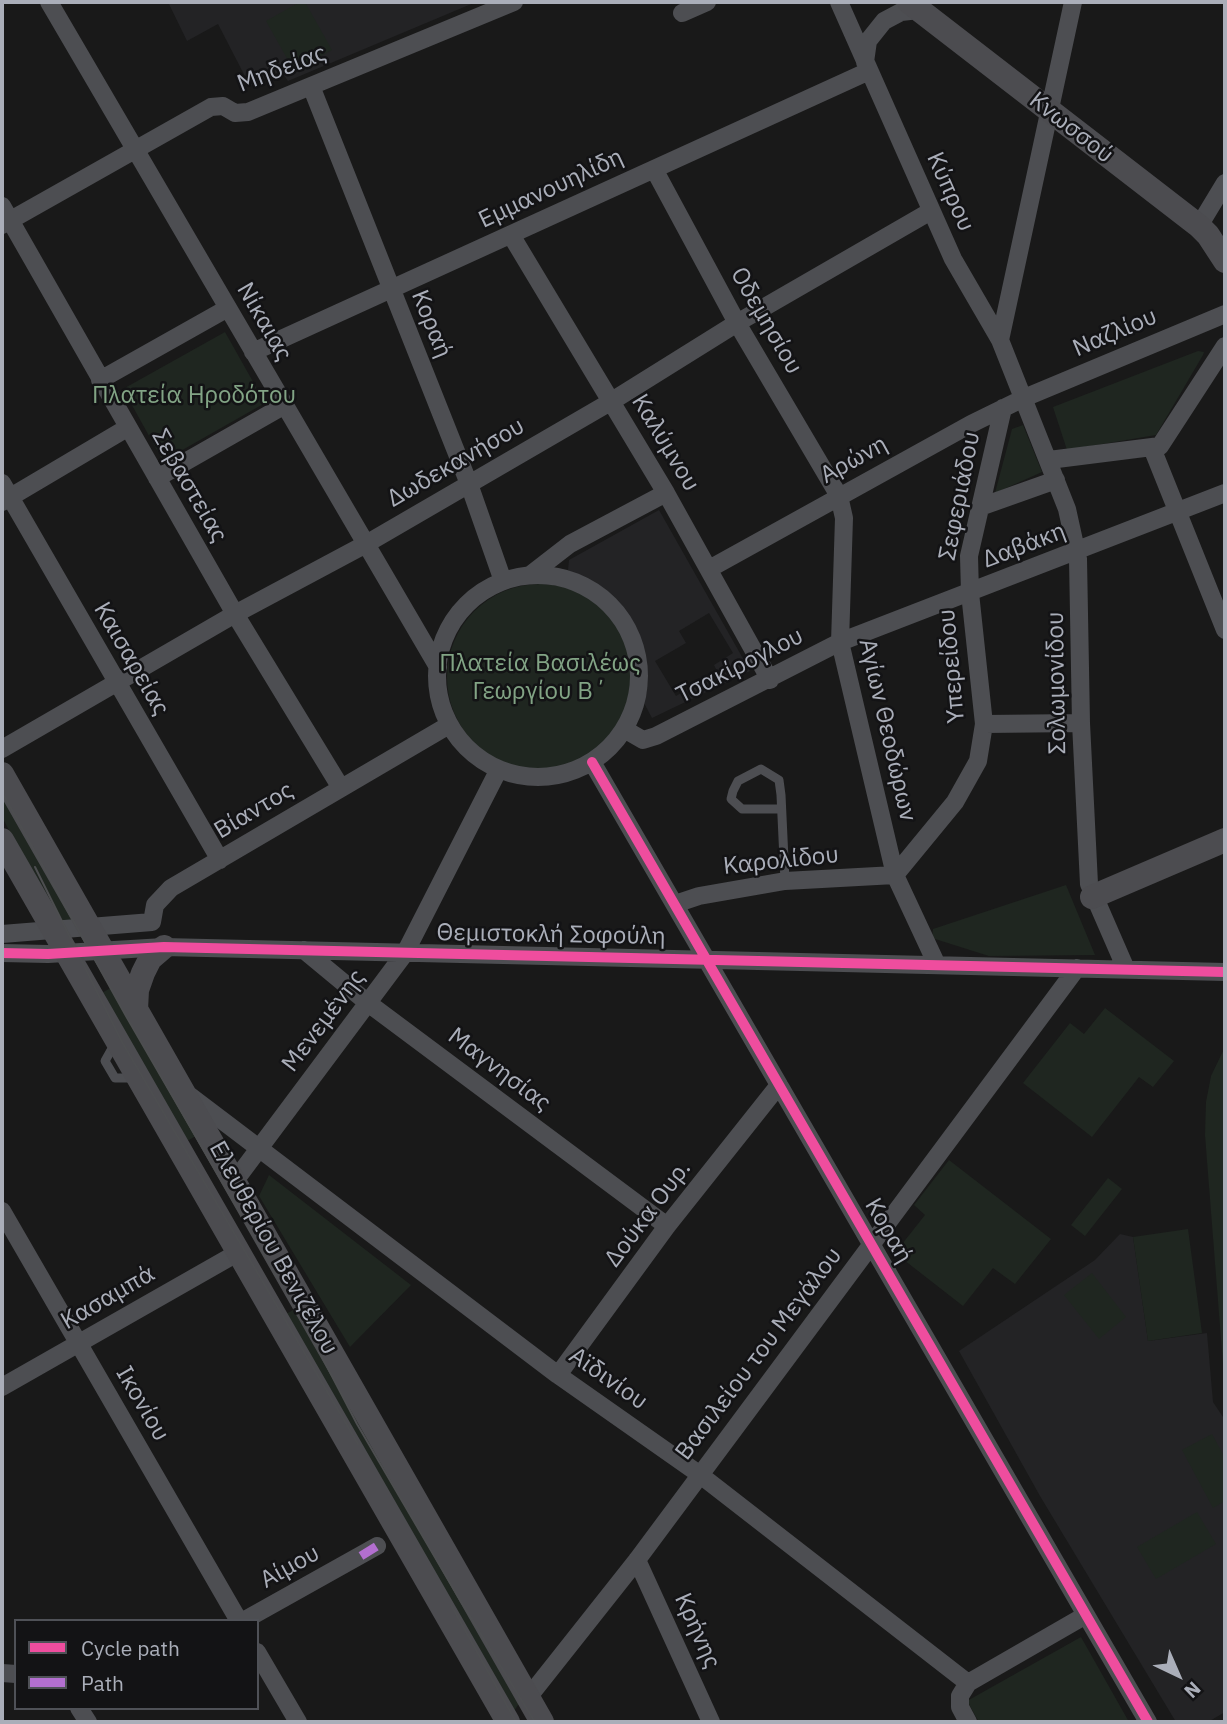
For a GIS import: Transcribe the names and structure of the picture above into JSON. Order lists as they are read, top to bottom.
{
  "streets": {
    "main road": ["Κνωσσού", "Ελευθερίου Βενιζέλου"],
    "street": [
      "Μηδείας",
      "Εμμανουηλίδη",
      "Κύπρου",
      "Οδεμησίου",
      "Νίκαιας",
      "Κοραή",
      "Ναζλίου",
      "Καλύμνου",
      "Αρώνη",
      "Δωδεκανήσου",
      "Σεβαστείας",
      "Σεφεριάδου",
      "Δαβάκη",
      "Καισαρείας",
      "Τσακίρογλου",
      "Υπερείδου",
      "Σολωμονίδου",
      "Αγίων Θεοδώρων",
      "Βίαντος",
      "Καρολίδου",
      "Θεμιστοκλή Σοφούλη",
      "Μενεμένης",
      "Μαγνησίας",
      "Δούκα Ουρ.",
      "Κασαμπά",
      "Βασιλείου του Μεγάλου",
      "Αϊδινίου",
      "Ικονίου",
      "Αίμου",
      "Κρήνης"
    ]
  },
  "crossings": [
    ["Μηδείας", "Νίκαιας"],
    ["Μηδείας", "Κοραή"],
    ["Μηδείας", "Σεβαστείας"],
    ["Εμμανουηλίδη", "Κύπρου"],
    ["Εμμανουηλίδη", "Οδεμησίου"],
    ["Εμμανουηλίδη", "Νίκαιας"],
    ["Εμμανουηλίδη", "Κοραή"],
    ["Εμμανουηλίδη", "Καλύμνου"],
    ["Κύπρου", "Ναζλίου"],
    ["Κύπρου", "Αρώνη"],
    ["Κύπρου", "Δωδεκανήσου"],
    ["Κύπρου", "Σολωμονίδου"],
    ["Οδεμησίου", "Αρώνη"],
    ["Οδεμησίου", "Δωδεκανήσου"],
    ["Οδεμησίου", "Αγίων Θεοδώρων"],
    ["Νίκαιας", "Κοραή"],
    ["Νίκαιας", "Δωδεκανήσου"],
    ["Νίκαιας", "Τσακίρογλου"],
    ["Νίκαιας", "Βίαντος"],
    ["Νίκαιας", "Μενεμένης"],
    ["Κοραή", "Δωδεκανήσου"],
    ["Κοραή", "Τσακίρογλου"],
    ["Κοραή", "Βίαντος"],
    ["Κοραή", "Καρολίδου"],
    ["Κοραή", "Θεμιστοκλή Σοφούλη"],
    ["Κοραή", "Μενεμένης"],
    ["Κοραή", "Δούκα Ουρ."],
    ["Κοραή", "Βασιλείου του Μεγάλου"],
    ["Ναζλίου", "Αρώνη"],
    ["Ναζλίου", "Σολωμονίδου"],
    ["Καλύμνου", "Αρώνη"],
    ["Καλύμνου", "Δωδεκανήσου"],
    ["Καλύμνου", "Τσακίρογλου"],
    ["Αρώνη", "Σεφεριάδου"],
    ["Αρώνη", "Σολωμονίδου"],
    ["Αρώνη", "Αγίων Θεοδώρων"],
    ["Δωδεκανήσου", "Σεβαστείας"],
    ["Δωδεκανήσου", "Καισαρείας"],
    ["Σεβαστείας", "Βίαντος"],
    ["Σεφεριάδου", "Δαβάκη"],
    ["Σεφεριάδου", "Υπερείδου"],
    ["Δαβάκη", "Τσακίρογλου"],
    ["Δαβάκη", "Υπερείδου"],
    ["Δαβάκη", "Σολωμονίδου"],
    ["Δαβάκη", "Αγίων Θεοδώρων"],
    ["Καισαρείας", "Βίαντος"],
    ["Τσακίρογλου", "Αγίων Θεοδώρων"],
    ["Τσακίρογλου", "Βίαντος"],
    ["Τσακίρογλου", "Μενεμένης"],
    ["Υπερείδου", "Αγίων Θεοδώρων"],
    ["Υπερείδου", "Καρολίδου"],
    ["Σολωμονίδου", "Θεμιστοκλή Σοφούλη"],
    ["Αγίων Θεοδώρων", "Καρολίδου"],
    ["Αγίων Θεοδώρων", "Θεμιστοκλή Σοφούλη"],
    ["Βίαντος", "Μενεμένης"],
    ["Θεμιστοκλή Σοφούλη", "Μενεμένης"],
    ["Θεμιστοκλή Σοφούλη", "Μαγνησίας"],
    ["Θεμιστοκλή Σοφούλη", "Ελευθερίου Βενιζέλου"],
    ["Θεμιστοκλή Σοφούλη", "Βασιλείου του Μεγάλου"],
    ["Μενεμένης", "Μαγνησίας"],
    ["Μενεμένης", "Ελευθερίου Βενιζέλου"],
    ["Μενεμένης", "Αϊδινίου"],
    ["Μαγνησίας", "Δούκα Ουρ."],
    ["Δούκα Ουρ.", "Αϊδινίου"],
    ["Ελευθερίου Βενιζέλου", "Κασαμπά"],
    ["Ελευθερίου Βενιζέλου", "Βασιλείου του Μεγάλου"],
    ["Ελευθερίου Βενιζέλου", "Αϊδινίου"],
    ["Κασαμπά", "Ικονίου"],
    ["Βασιλείου του Μεγάλου", "Αϊδινίου"],
    ["Βασιλείου του Μεγάλου", "Κρήνης"]
  ],
  "parks": ["Πλατεία Ηροδότου", "Πλατεία Βασιλέως Γεωργίου Β΄"],
  "legend": ["Cycle path", "Path"],
  "north": "bottom right"
}
